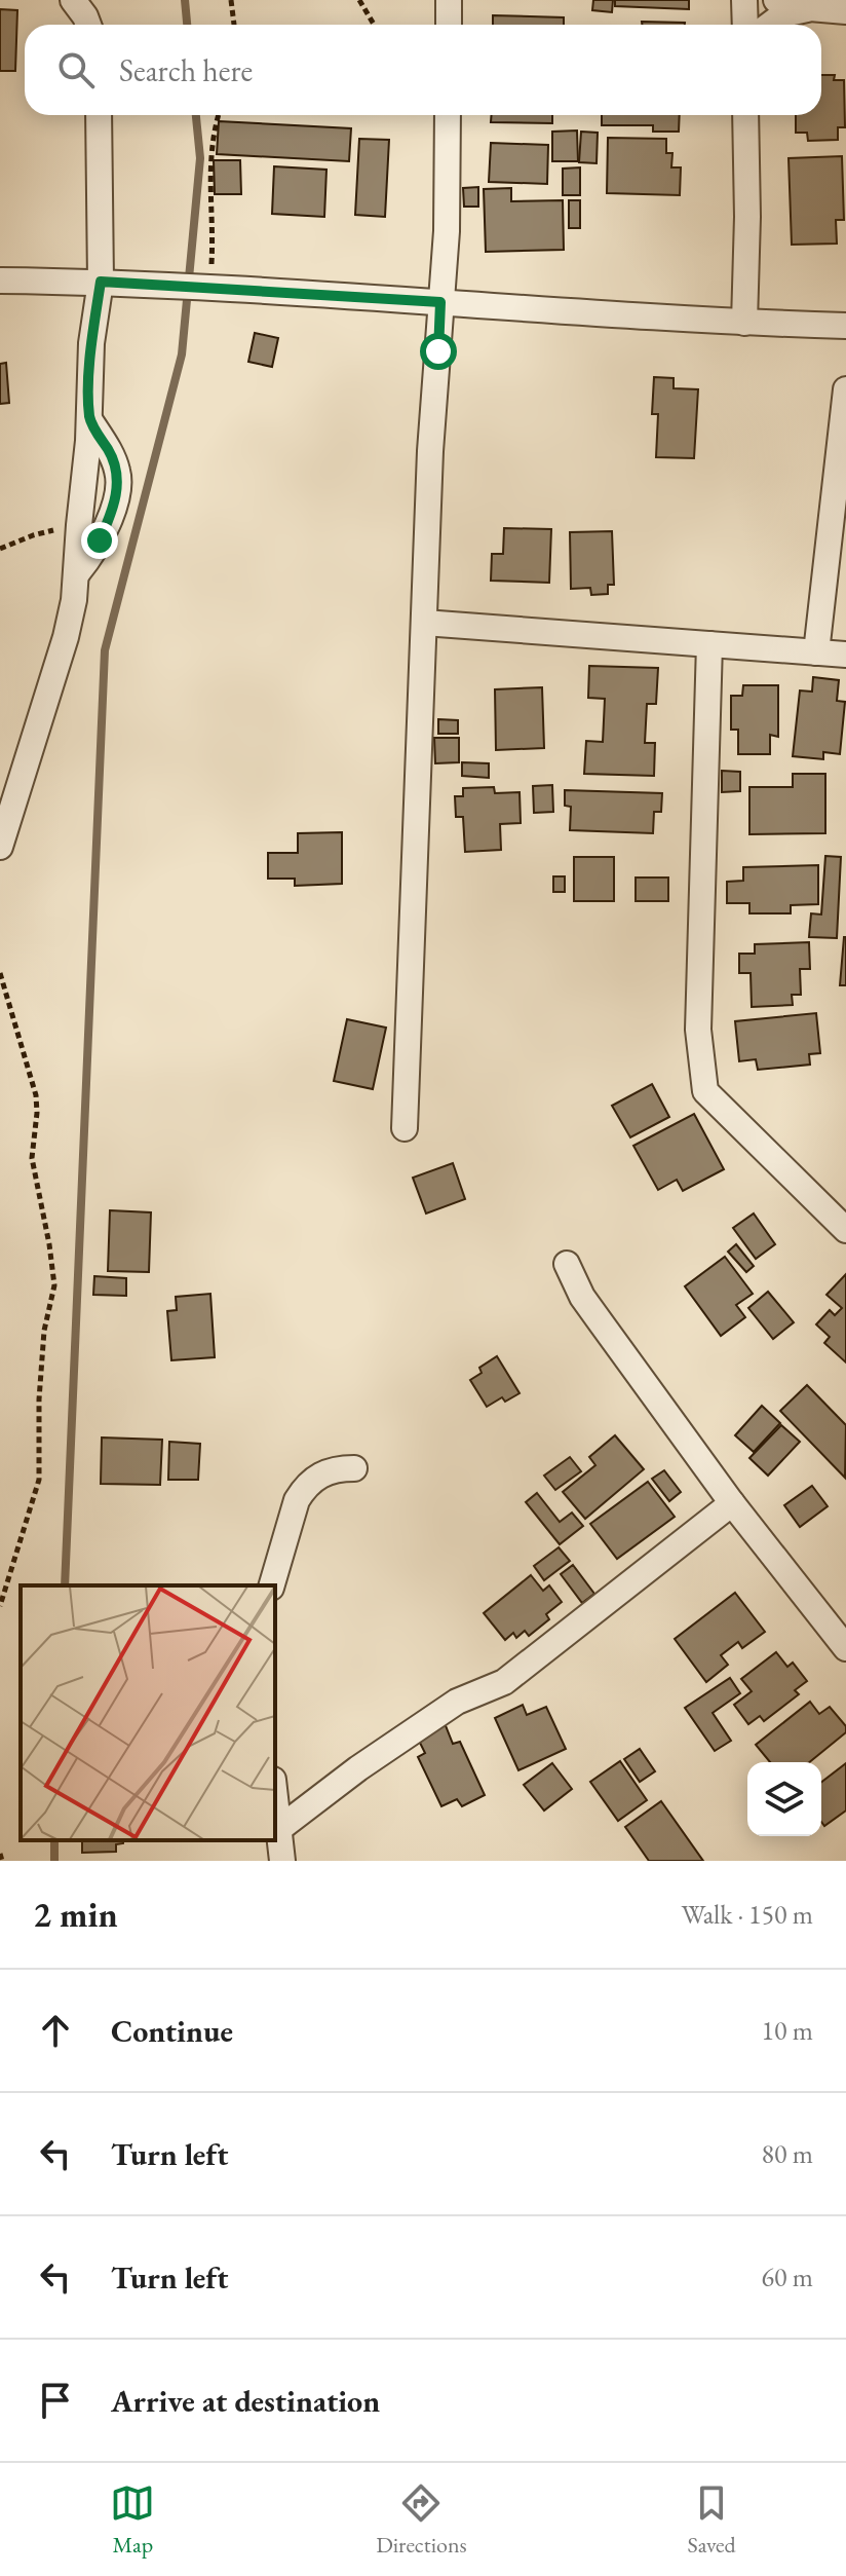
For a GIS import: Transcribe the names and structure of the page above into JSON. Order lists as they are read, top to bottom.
{
  "page": {
    "search": "Search here",
    "heading": ["2 min", "Walk · 150 m"],
    "list": [
      ["Continue", "10 m"],
      ["Turn left", "80 m"],
      ["Turn left", "60 m"],
      "Arrive at destination"
    ],
    "nav": ["Map", "Directions", "Saved"]
  }
}
